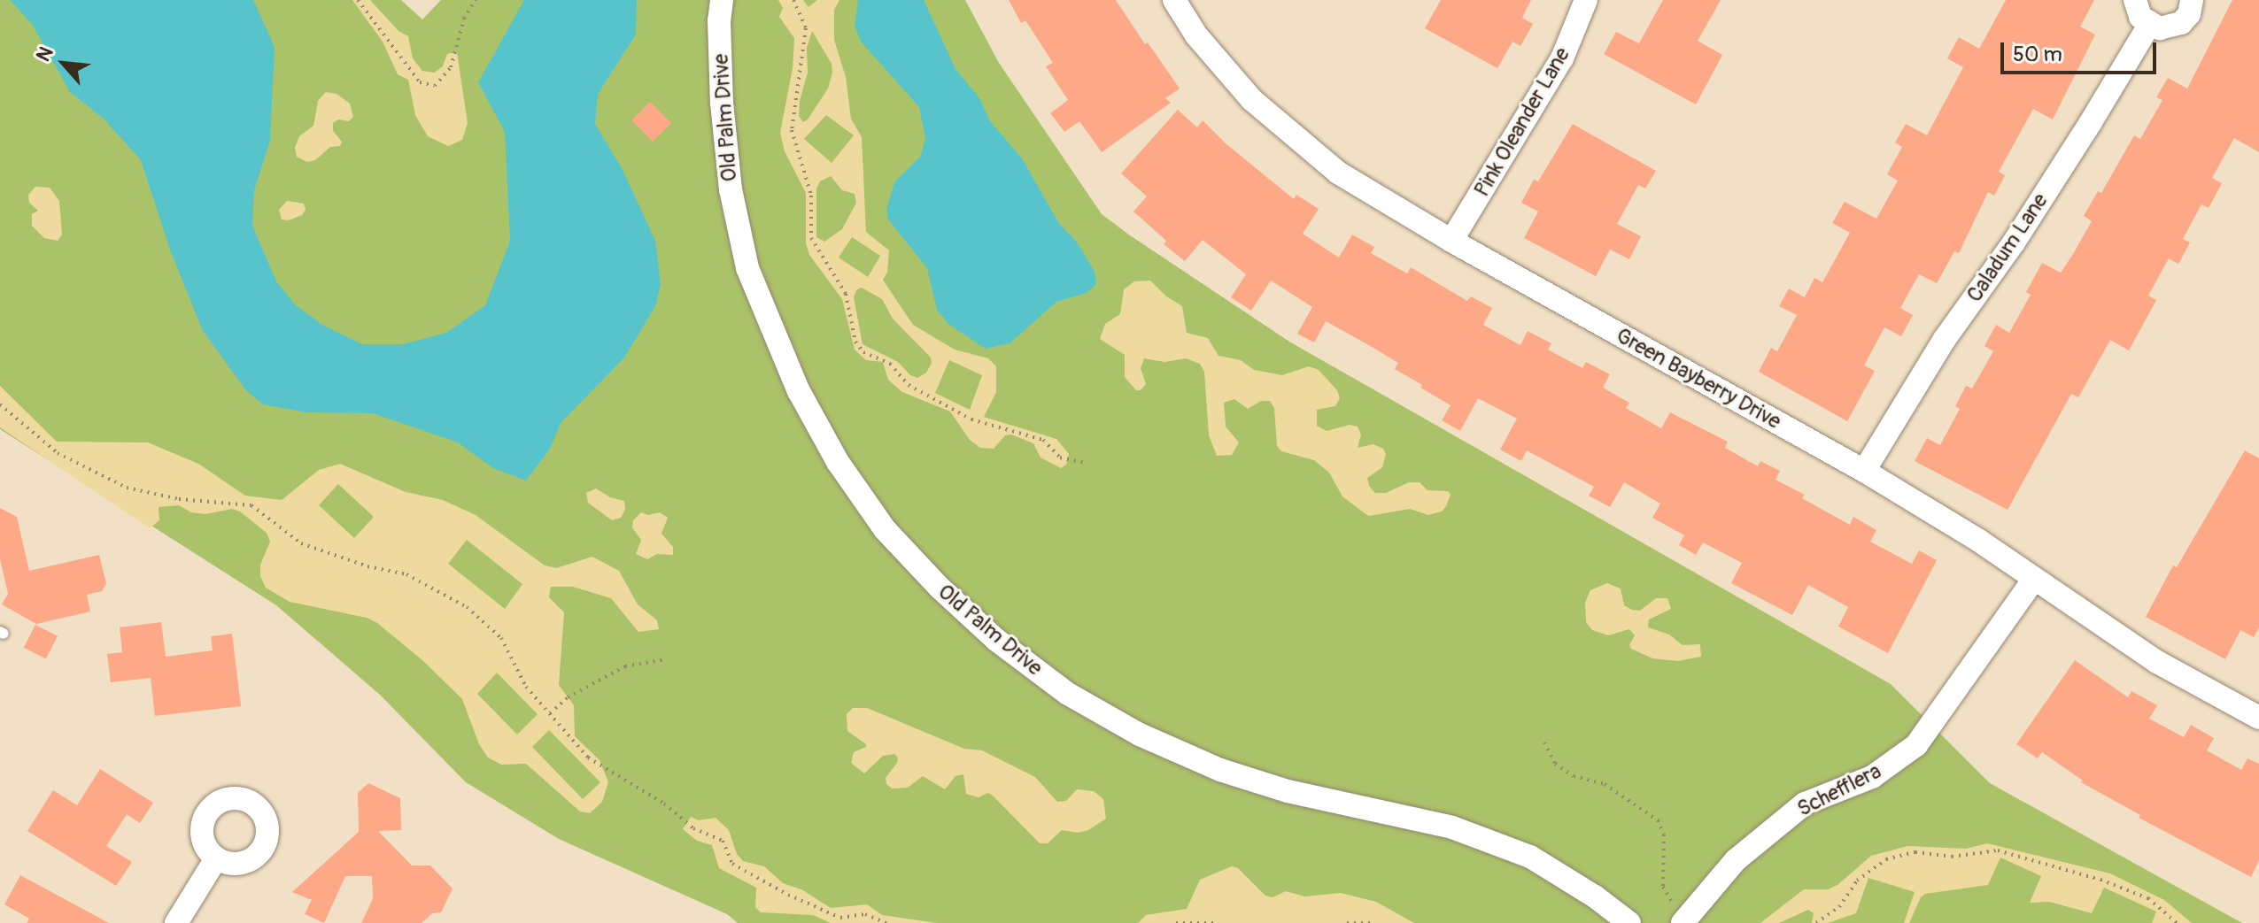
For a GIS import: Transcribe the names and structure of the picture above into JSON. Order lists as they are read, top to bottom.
{
  "streets": {
    "street": [
      "Old Palm Drive",
      "Pink Oleander Lane",
      "Caladum Lane",
      "Green Bayberry Drive",
      "Schefflera"
    ]
  },
  "crossings": [
    ["Pink Oleander Lane", "Green Bayberry Drive"],
    ["Caladum Lane", "Green Bayberry Drive"],
    ["Green Bayberry Drive", "Schefflera"]
  ],
  "scale_bar": "50 m",
  "north": "top left"
}
